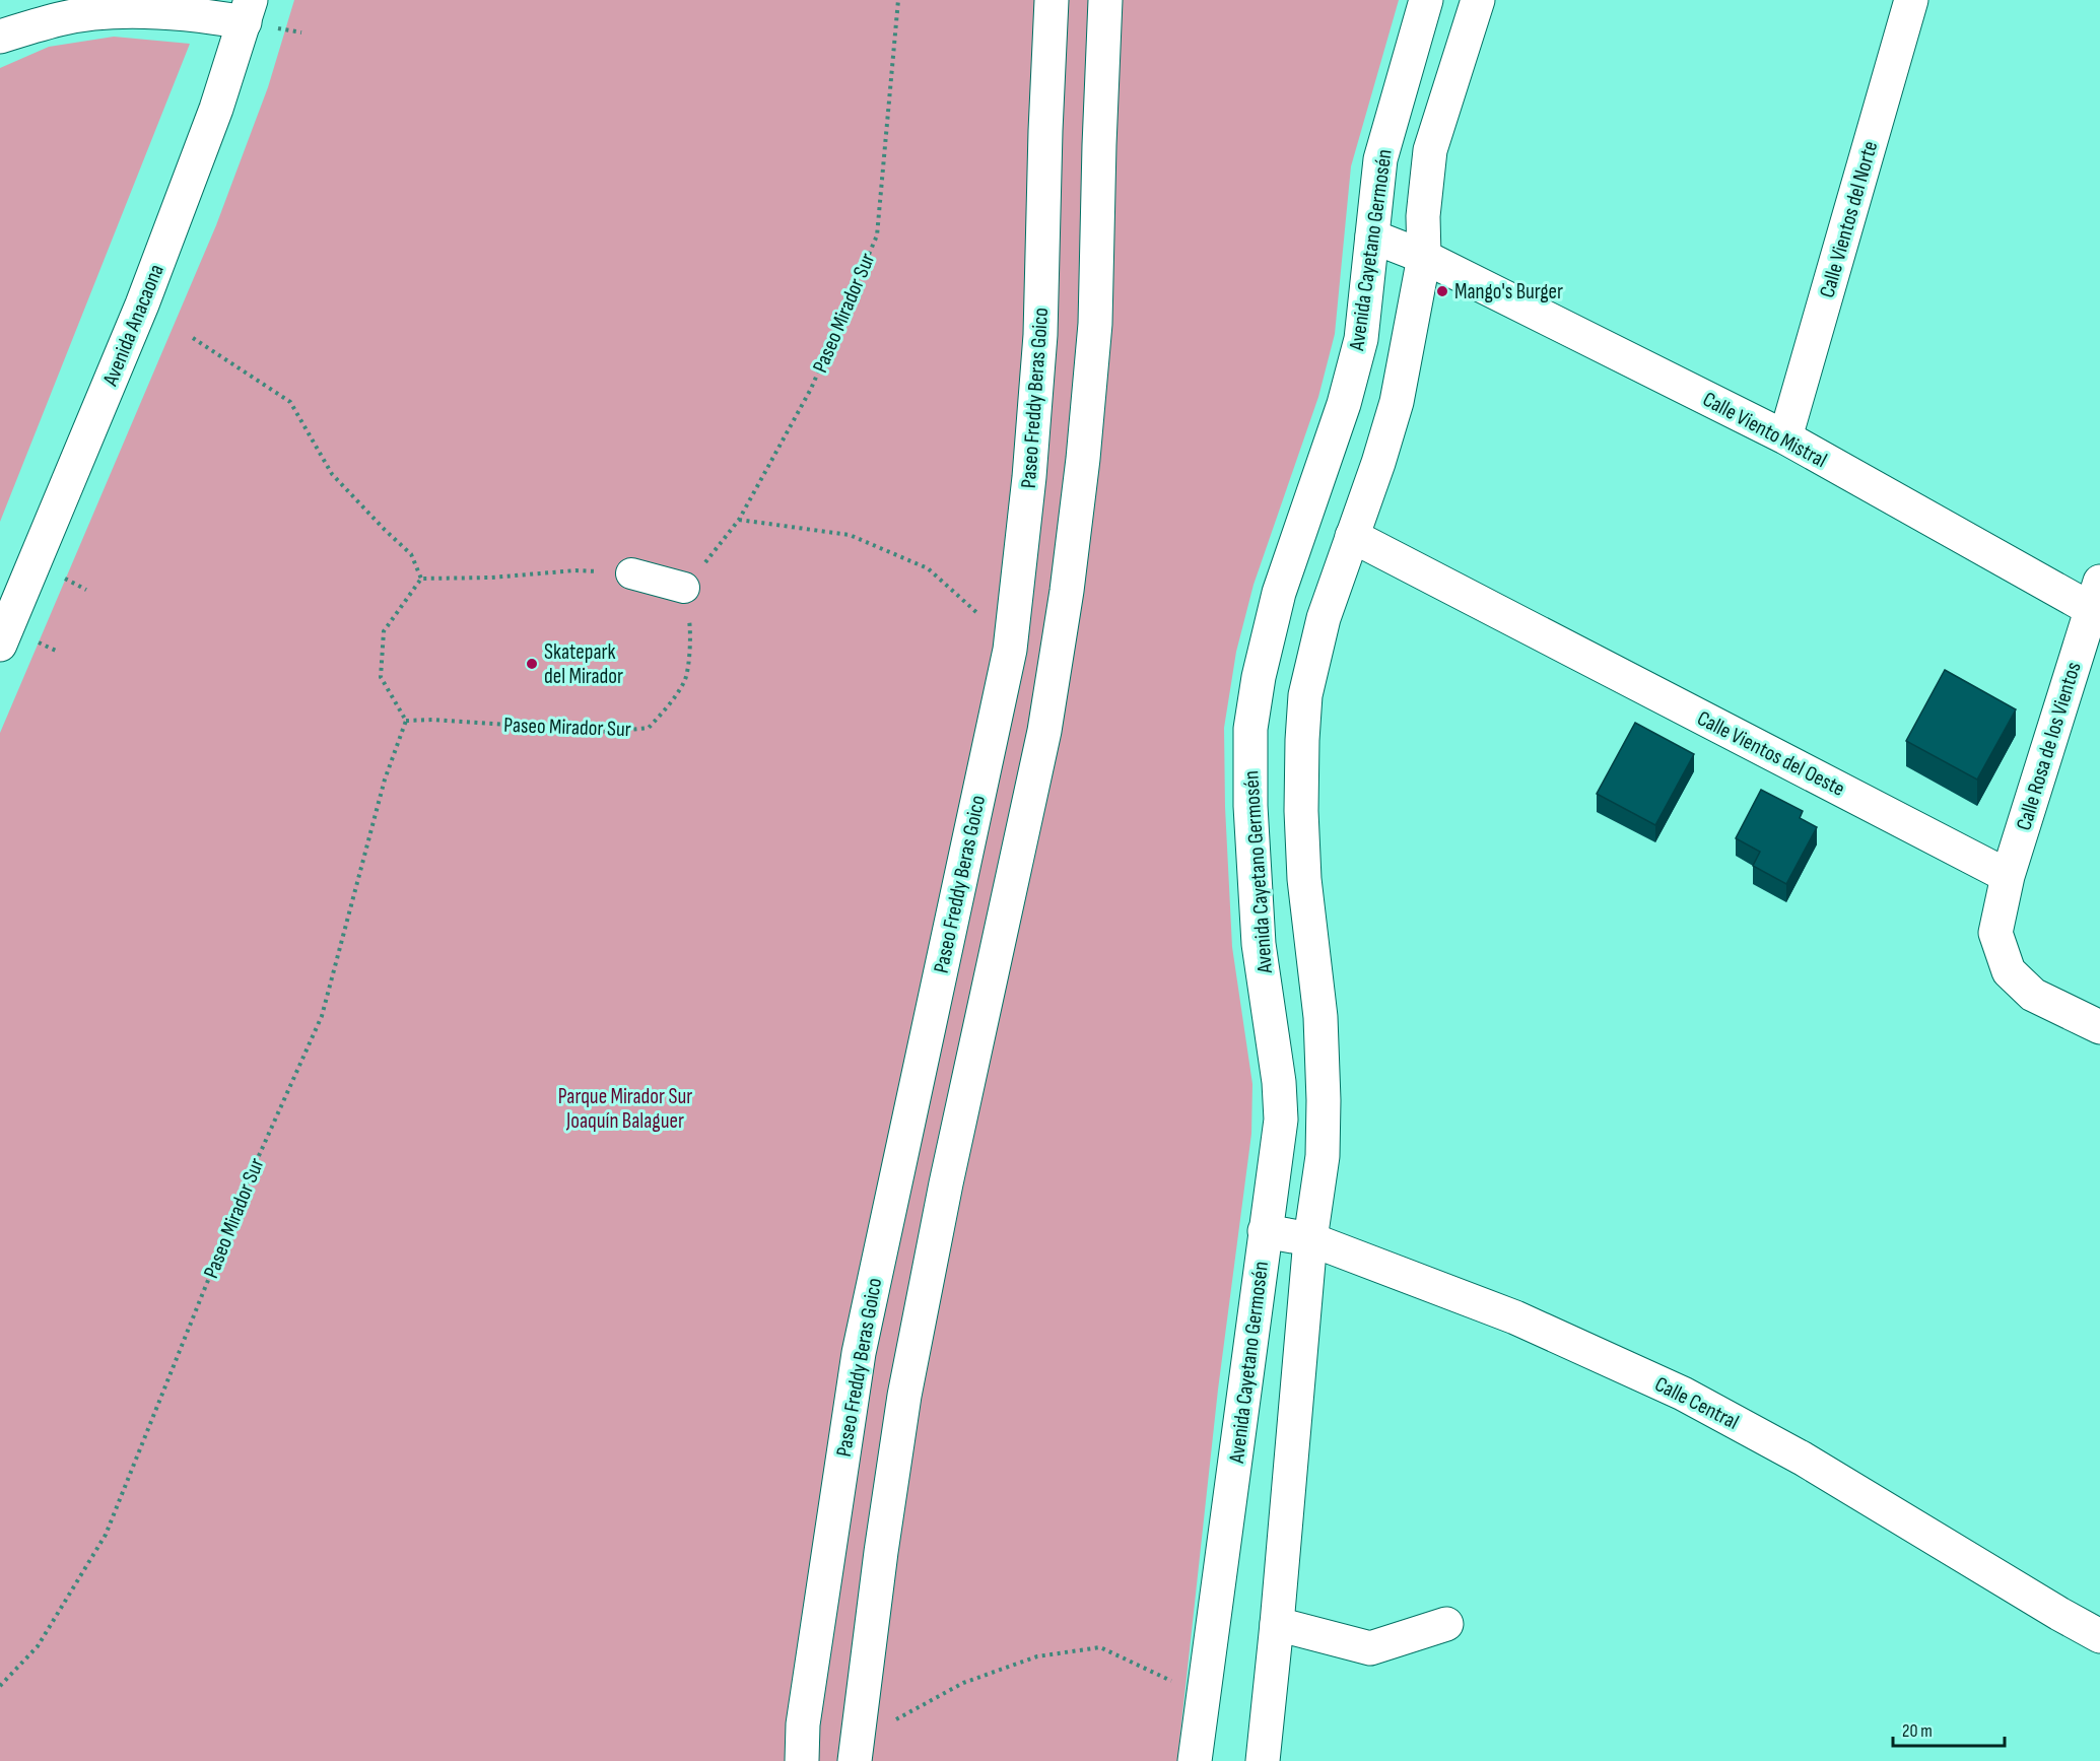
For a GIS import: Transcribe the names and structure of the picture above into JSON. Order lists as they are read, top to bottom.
{
  "streets": {
    "street": [
      "Calle Vientos del Norte",
      "Avenida Cayetano Germosén",
      "Avenida Anacaona",
      "Paseo Freddy Beras Goico",
      "Calle Viento Mistral",
      "Calle Rosa de los Vientos",
      "Calle Vientos del Oeste",
      "Calle Central"
    ],
    "path": ["Paseo Mirador Sur"]
  },
  "crossings": [
    ["Calle Vientos del Norte", "Calle Viento Mistral"],
    ["Avenida Cayetano Germosén", "Calle Viento Mistral"],
    ["Avenida Cayetano Germosén", "Calle Central"],
    ["Calle Viento Mistral", "Calle Rosa de los Vientos"],
    ["Calle Rosa de los Vientos", "Calle Vientos del Oeste"]
  ],
  "parks": ["Parque Mirador Sur Joaquín Balaguer"],
  "places": ["Mango's Burger", "Skatepark del Mirador"],
  "scale_bar": "20 m"
}
